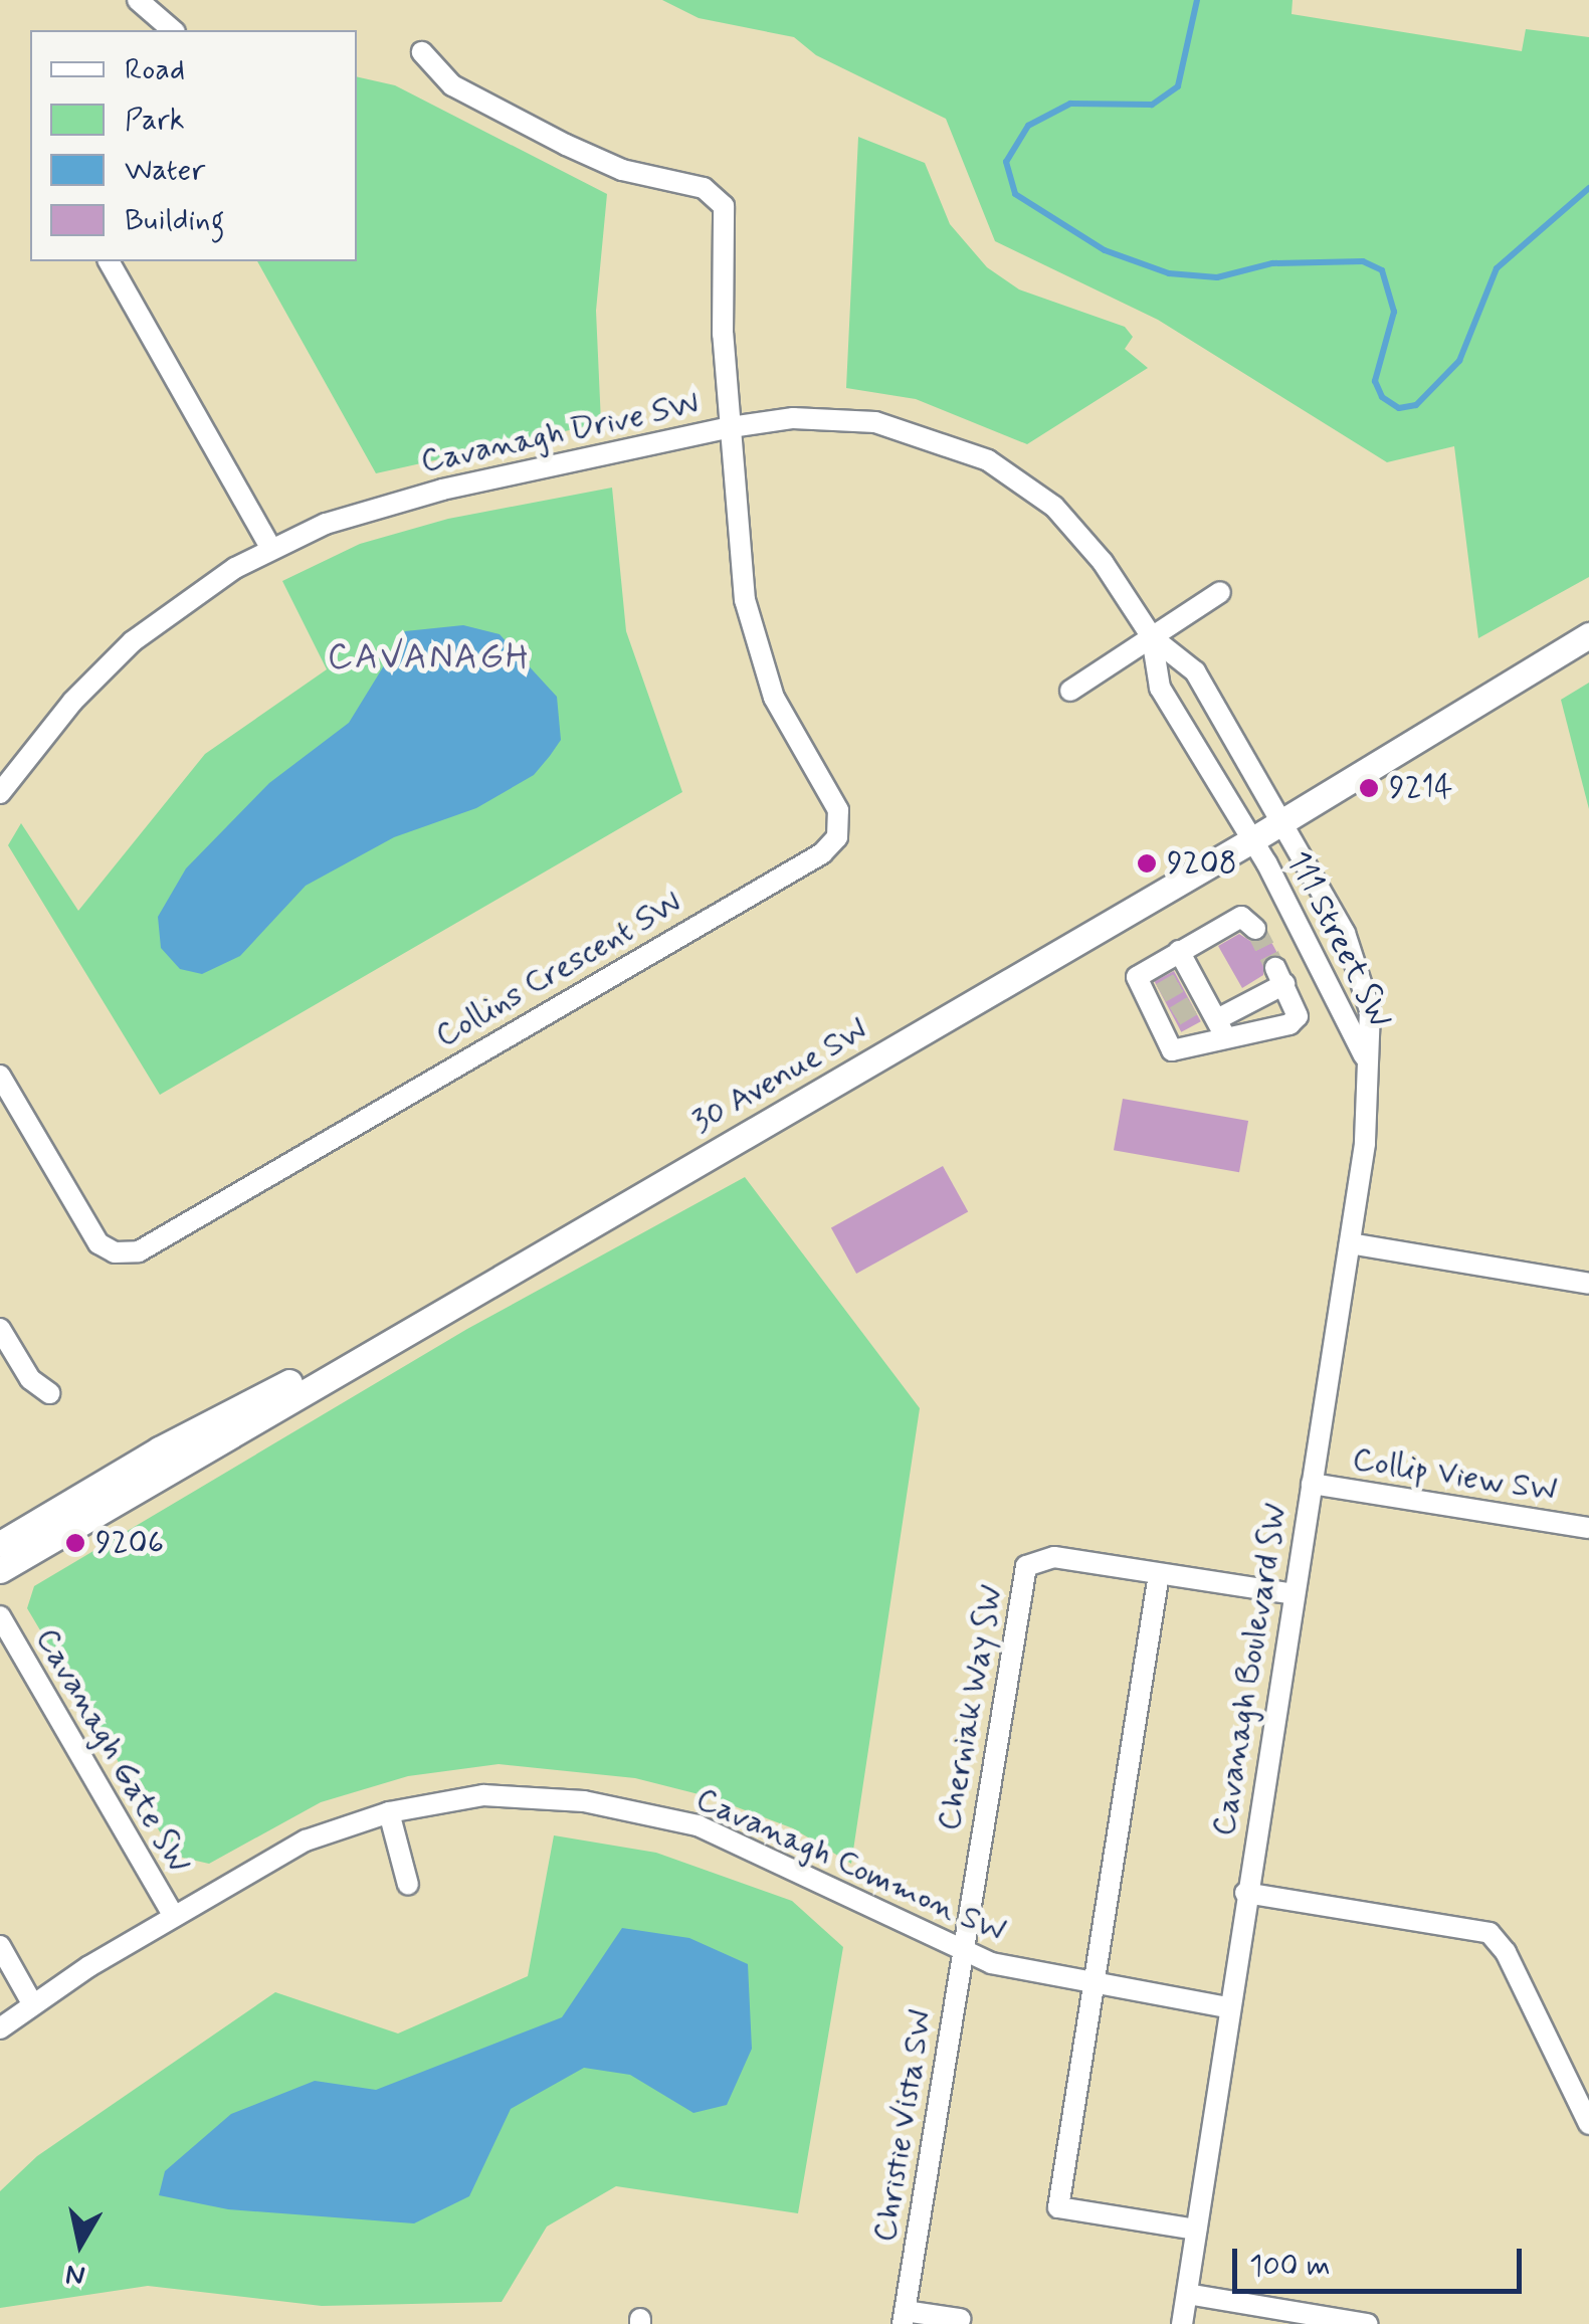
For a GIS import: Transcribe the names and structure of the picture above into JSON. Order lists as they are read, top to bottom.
{
  "streets": {
    "main road": ["30 Avenue SW"],
    "street": [
      "Cavanagh Drive SW",
      "111 Street SW",
      "Collins Crescent SW",
      "Collip View SW",
      "Cavanagh Boulevard SW",
      "Cherniak Way SW",
      "Cavanagh Gate SW",
      "Cavanagh Common SW",
      "Christie Vista SW"
    ]
  },
  "crossings": [
    ["Cavanagh Drive SW", "111 Street SW"],
    ["Cavanagh Drive SW", "Collins Crescent SW"],
    ["Cavanagh Drive SW", "30 Avenue SW"],
    ["111 Street SW", "30 Avenue SW"],
    ["111 Street SW", "Cavanagh Boulevard SW"],
    ["Collip View SW", "Cavanagh Boulevard SW"],
    ["Cavanagh Boulevard SW", "Cherniak Way SW"],
    ["Cavanagh Boulevard SW", "Cavanagh Common SW"],
    ["Cherniak Way SW", "Cavanagh Common SW"],
    ["Cherniak Way SW", "Christie Vista SW"],
    ["Cavanagh Gate SW", "Cavanagh Common SW"],
    ["Cavanagh Common SW", "Christie Vista SW"]
  ],
  "districts": ["CAVANAGH"],
  "places": ["9214", "9208", "9206"],
  "legend": [
    "Road",
    "Park",
    "Water",
    "Building"
  ],
  "scale_bar": "100 m",
  "north": "bottom"
}
